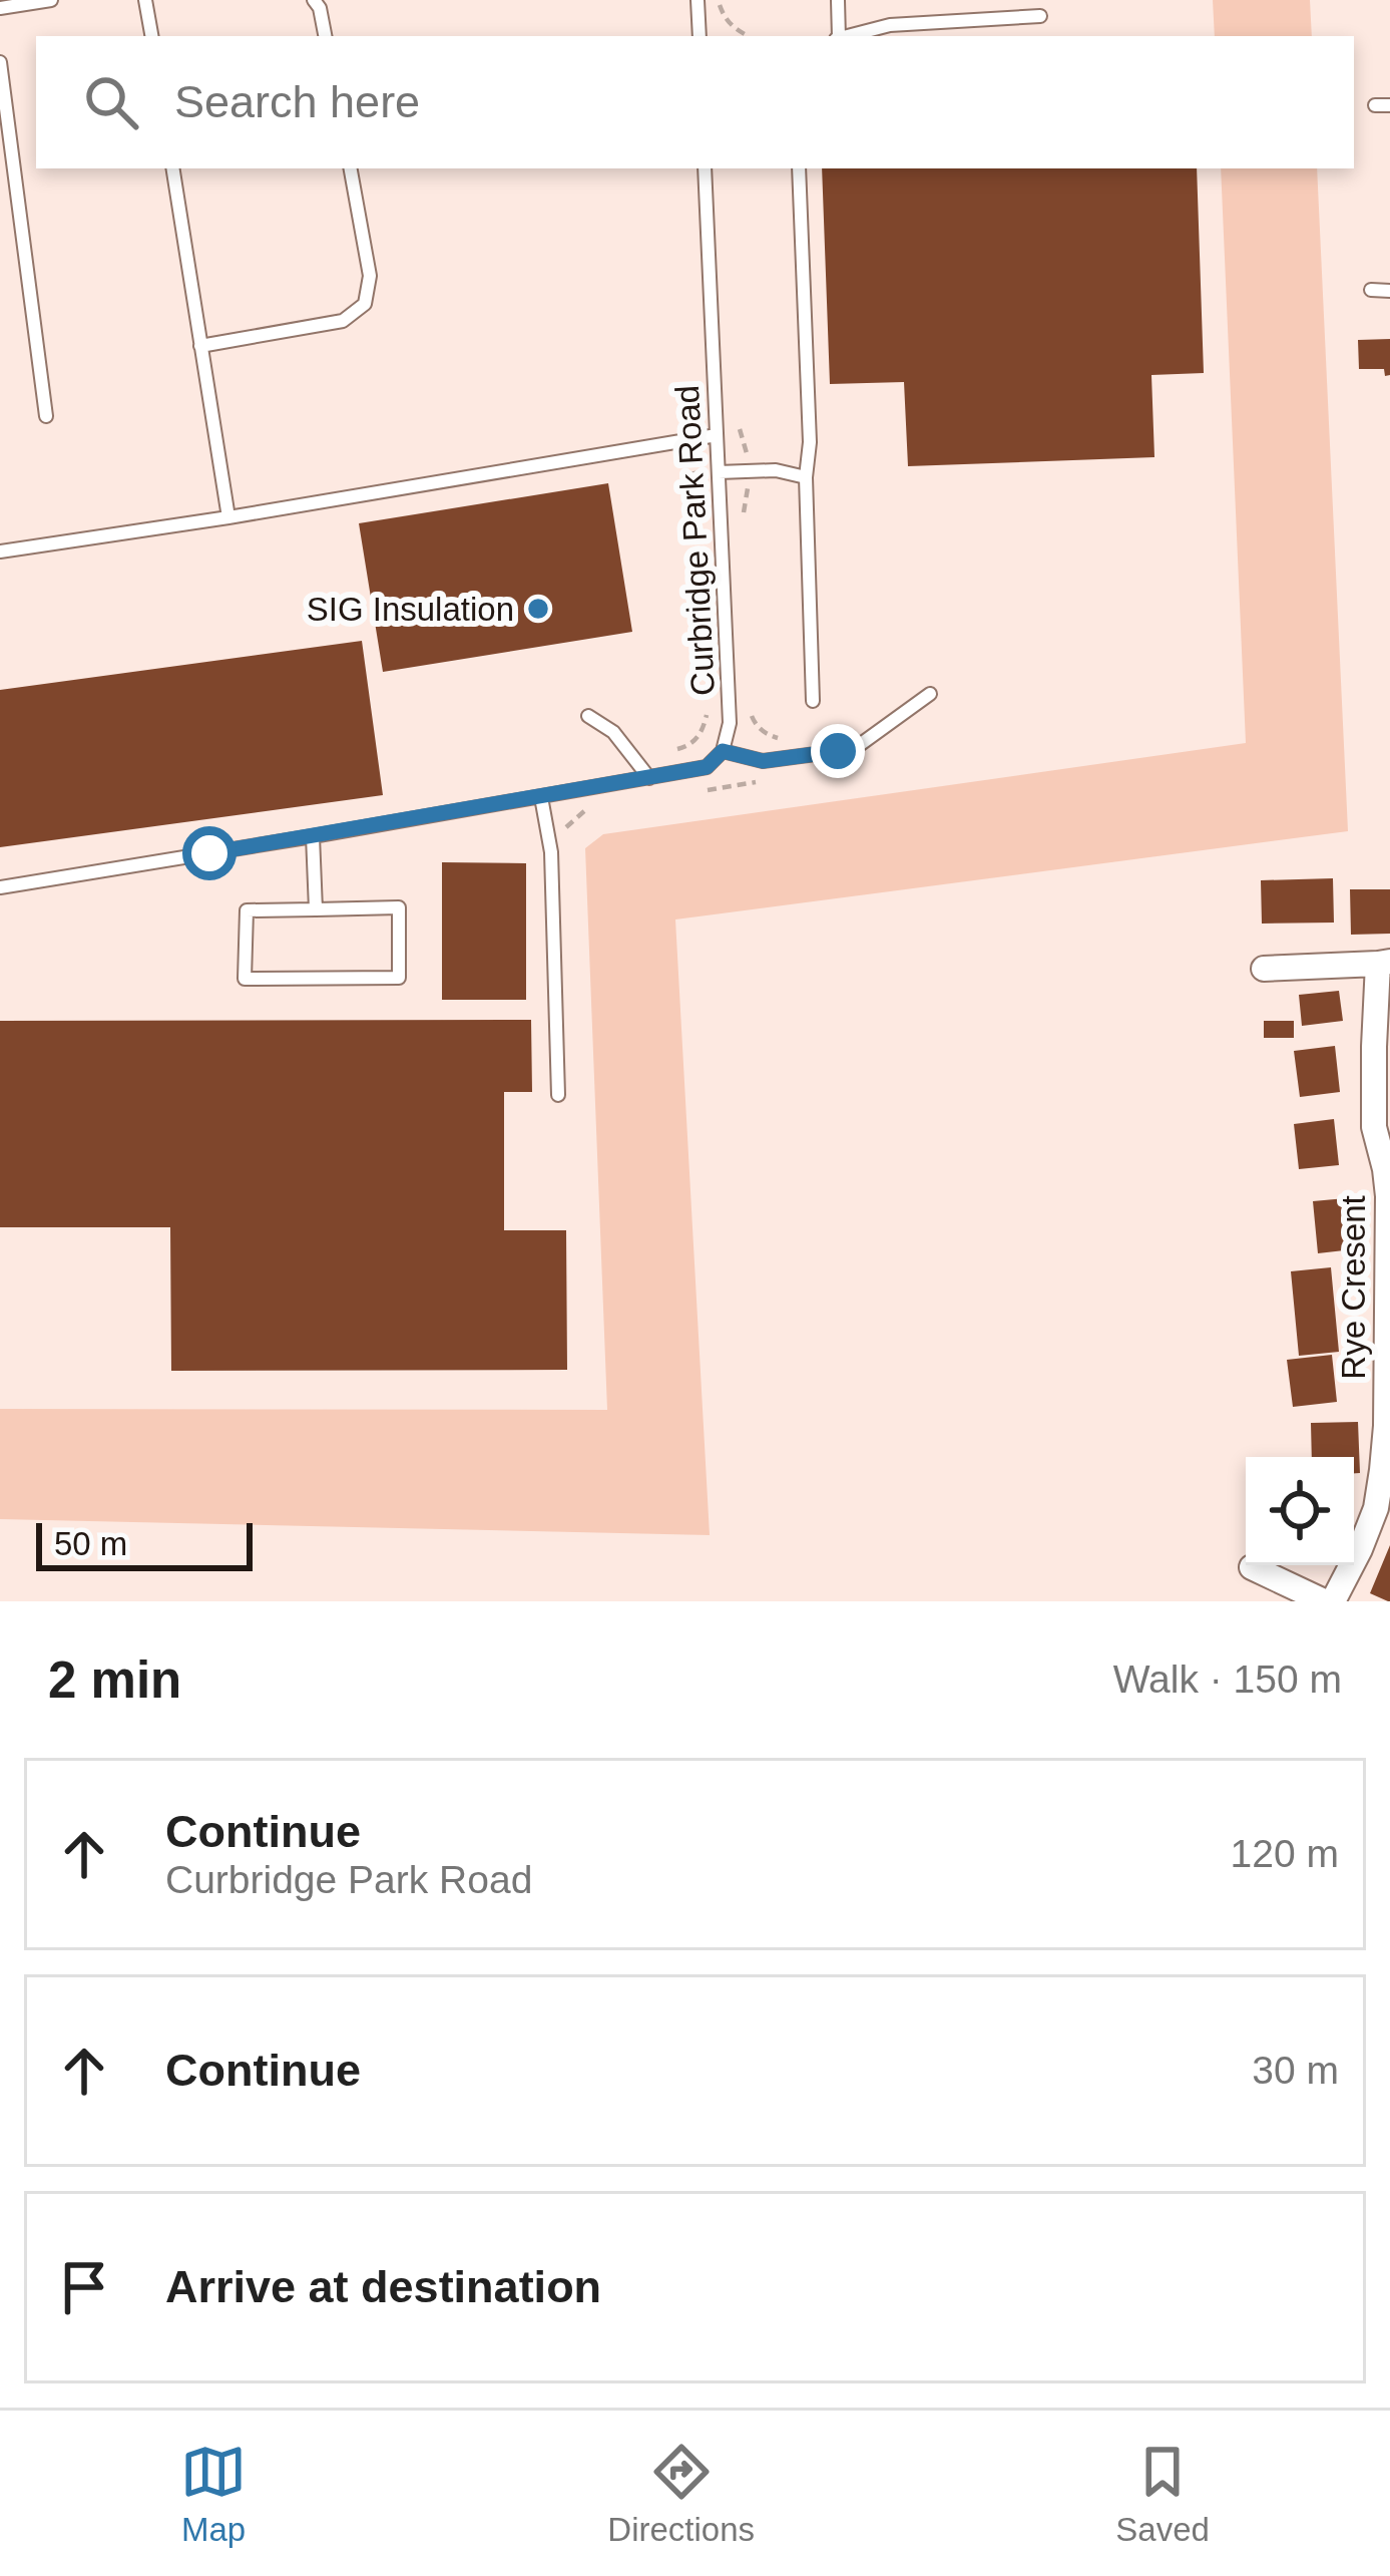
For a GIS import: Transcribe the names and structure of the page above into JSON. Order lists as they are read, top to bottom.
{
  "streets": {
    "street": ["Rye Cresent"],
    "lane": ["Curbridge Park Road"]
  },
  "places": ["SIG Insulation"],
  "scale_bar": "50 m",
  "page": {
    "search": "Search here",
    "scale": "50 m",
    "heading": ["2 min", "Walk · 150 m"],
    "list": [
      ["Continue", "Curbridge Park Road", "120 m"],
      ["Continue", "30 m"],
      "Arrive at destination"
    ],
    "nav": ["Map", "Directions", "Saved"]
  }
}
